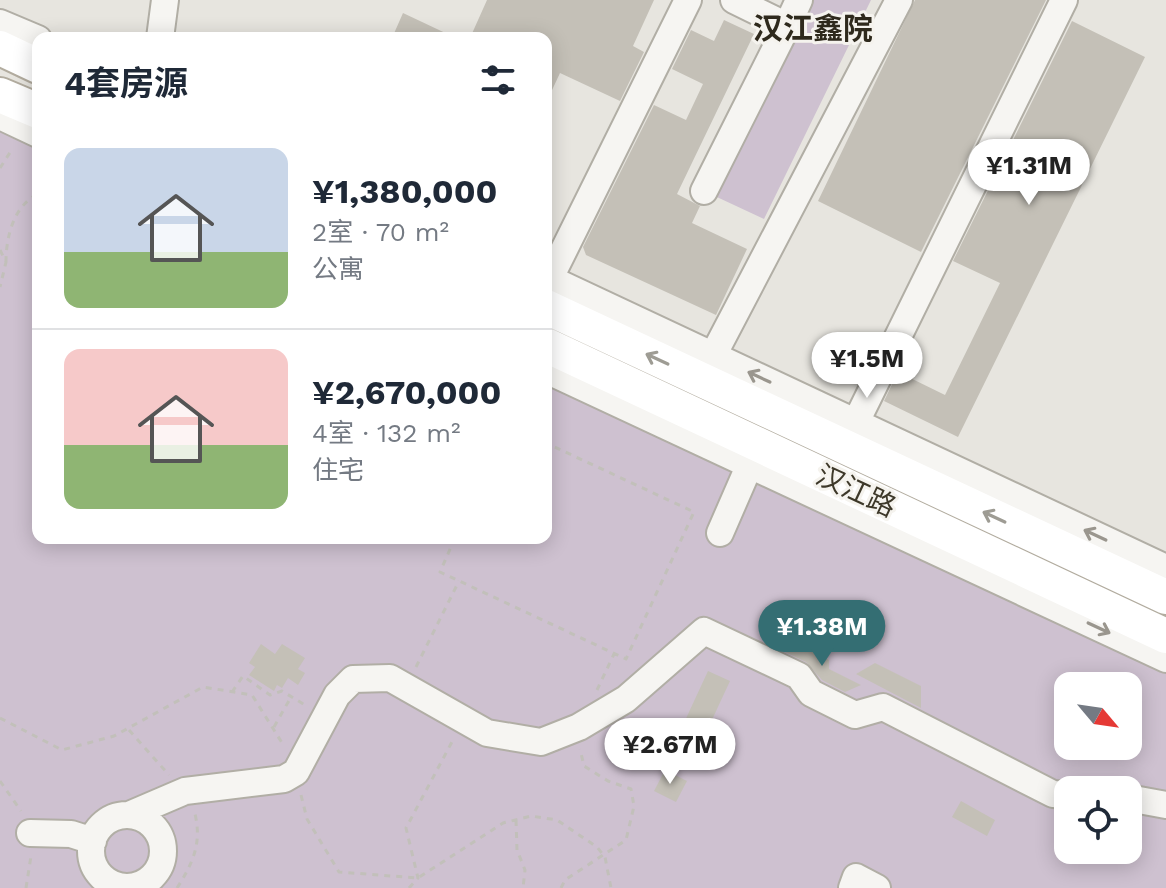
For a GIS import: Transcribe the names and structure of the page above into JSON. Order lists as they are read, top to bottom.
{
  "streets": {
    "main road": ["汉江路"]
  },
  "districts": ["汉江鑫院"],
  "north": "bottom right",
  "page": {
    "heading": "4套房源",
    "list": [
      {
        "name": "¥1,380,000",
        "note": "2室 · 70 m² · 公寓"
      },
      {
        "name": "¥2,670,000",
        "note": "4室 · 132 m² · 住宅"
      }
    ],
    "price": [
      "¥1.31M",
      "¥1.5M",
      "¥1.38M",
      "¥2.67M"
    ]
  }
}
